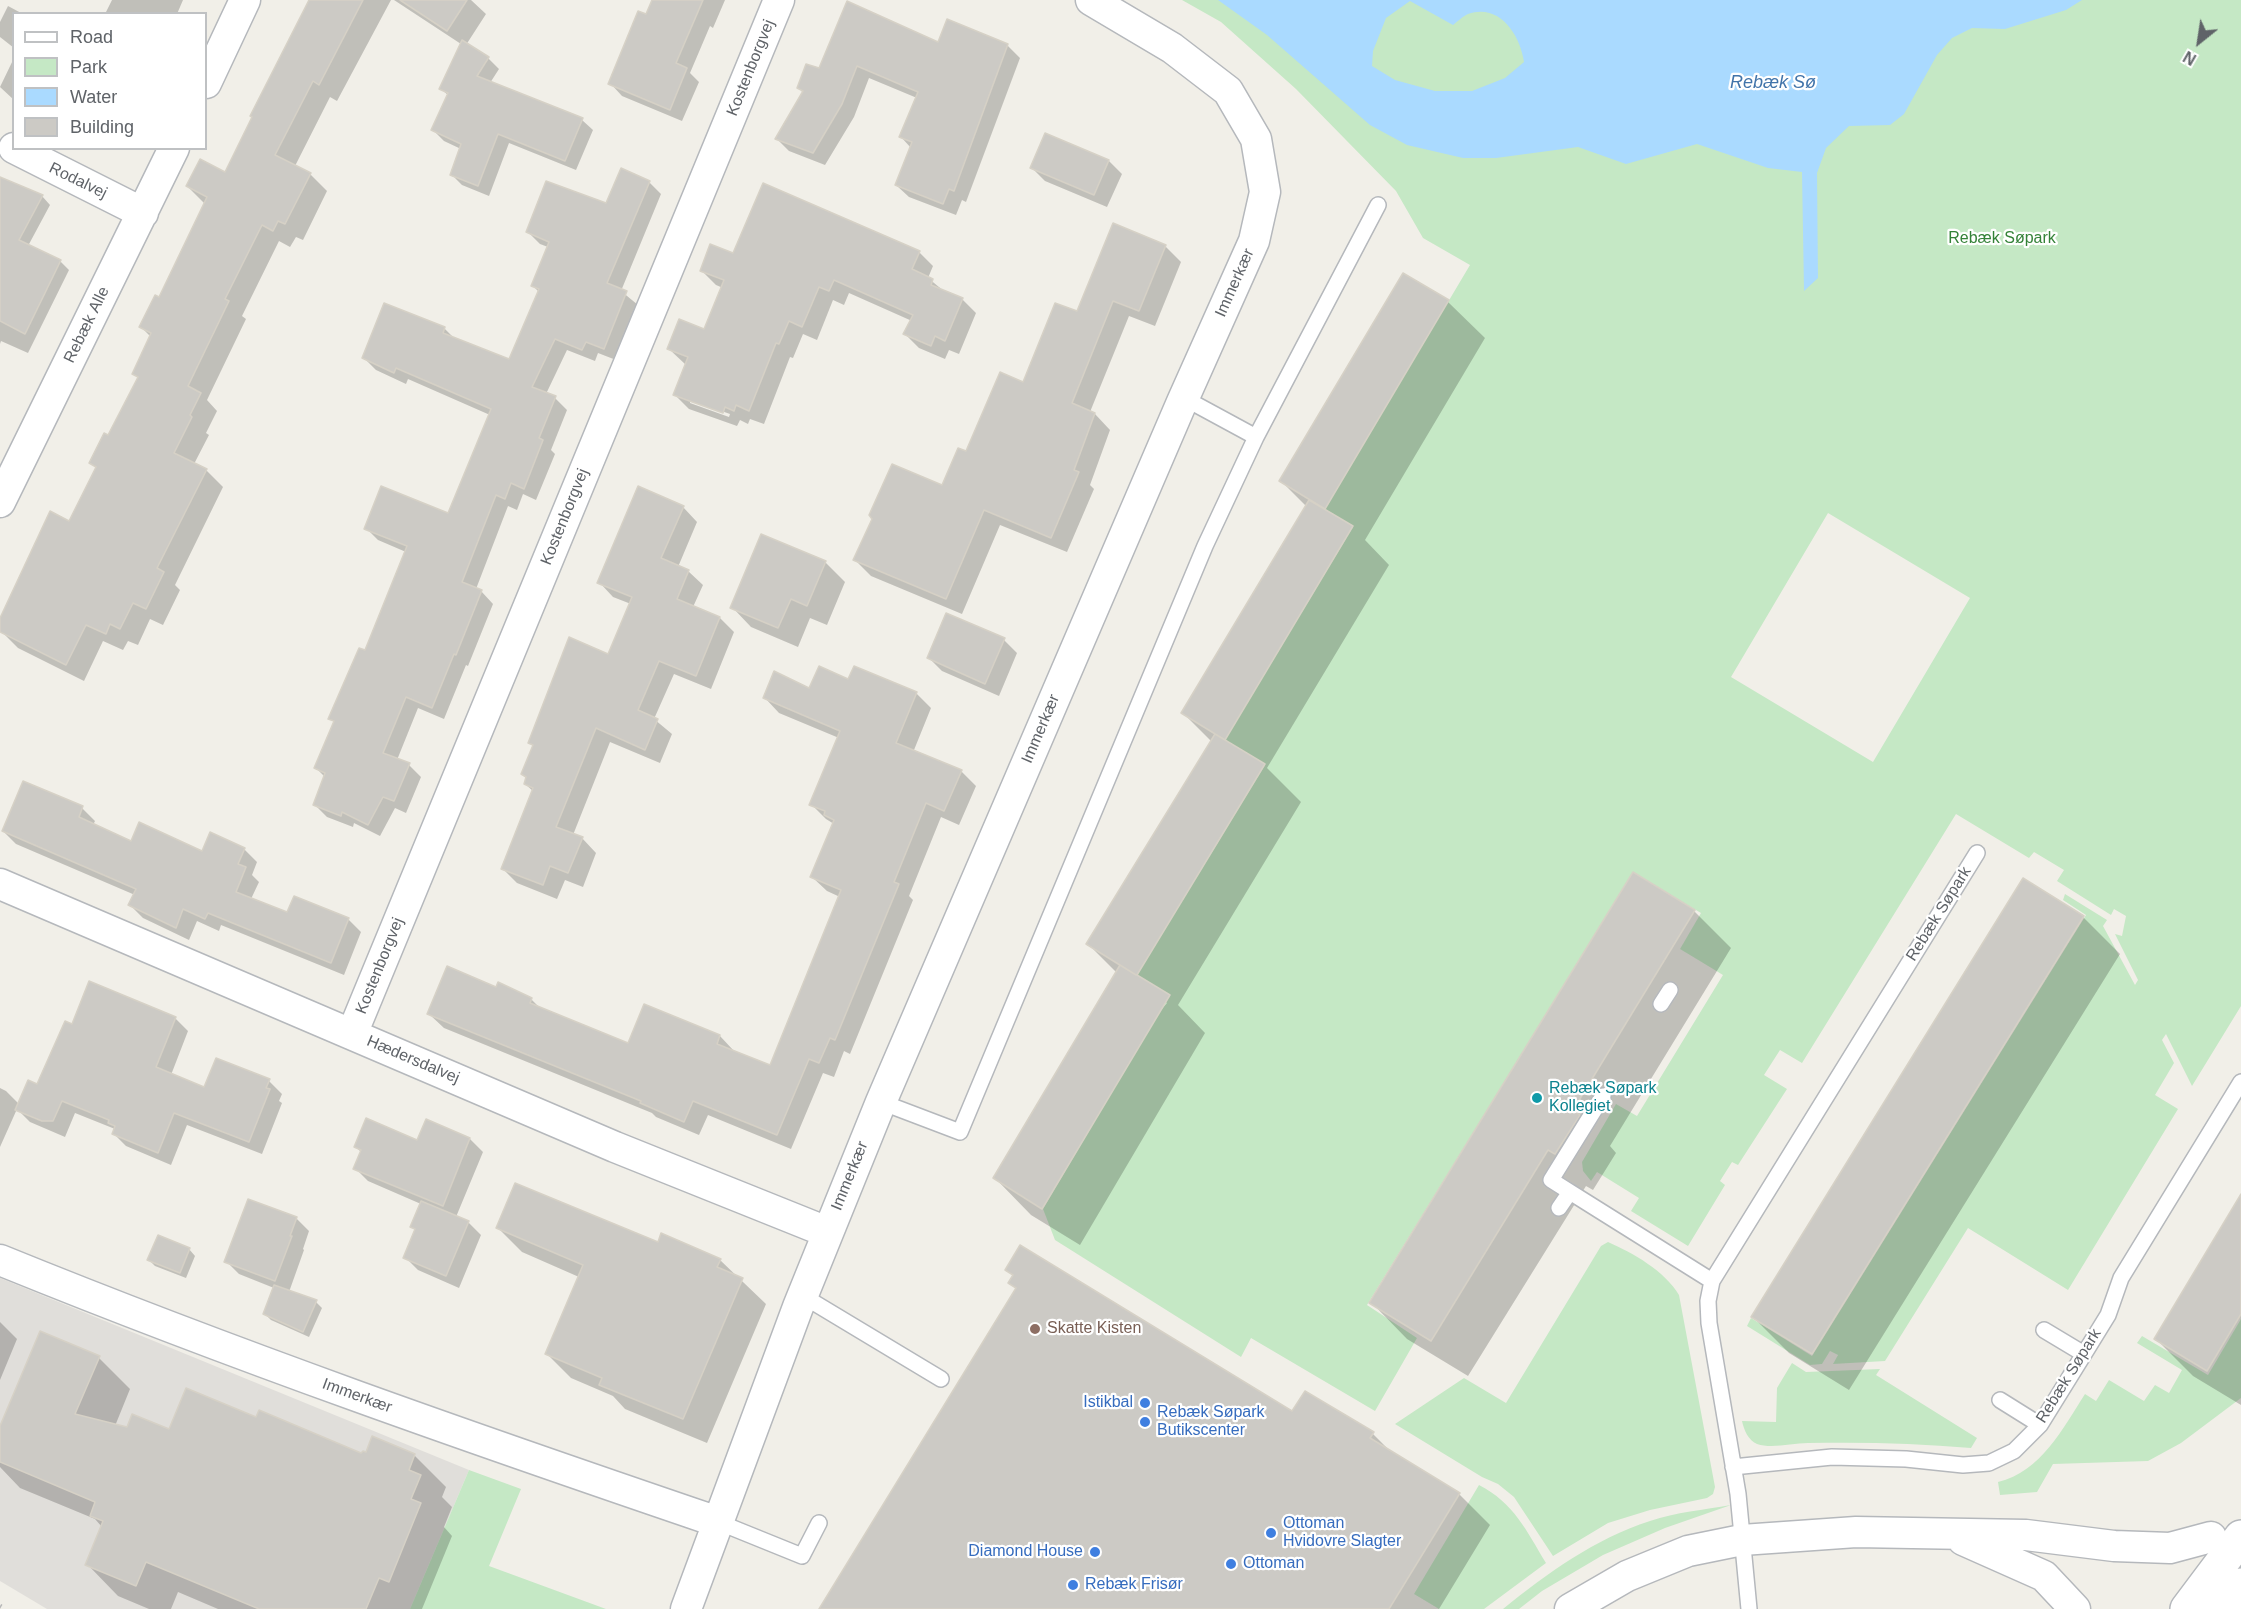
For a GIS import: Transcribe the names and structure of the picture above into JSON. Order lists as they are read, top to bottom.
{
  "streets": {
    "street": [
      "Kostenborgvej",
      "Rodalvej",
      "Immerkær",
      "Rebæk Alle",
      "Hædersdalvej"
    ],
    "lane": ["Rebæk Søpark"]
  },
  "crossings": [
    ["Kostenborgvej", "Hædersdalvej"],
    ["Rodalvej", "Rebæk Alle"],
    ["Immerkær", "Hædersdalvej"]
  ],
  "water": ["Rebæk Sø"],
  "parks": ["Rebæk Søpark"],
  "places": [
    "Rebæk Søpark Kollegiet",
    "Skatte Kisten",
    "Istikbal",
    "Rebæk Søpark Butikscenter",
    "Ottoman Hvidovre Slagter",
    "Diamond House",
    "Ottoman",
    "Rebæk Frisør"
  ],
  "legend": [
    "Road",
    "Park",
    "Water",
    "Building"
  ],
  "north": "bottom left"
}
